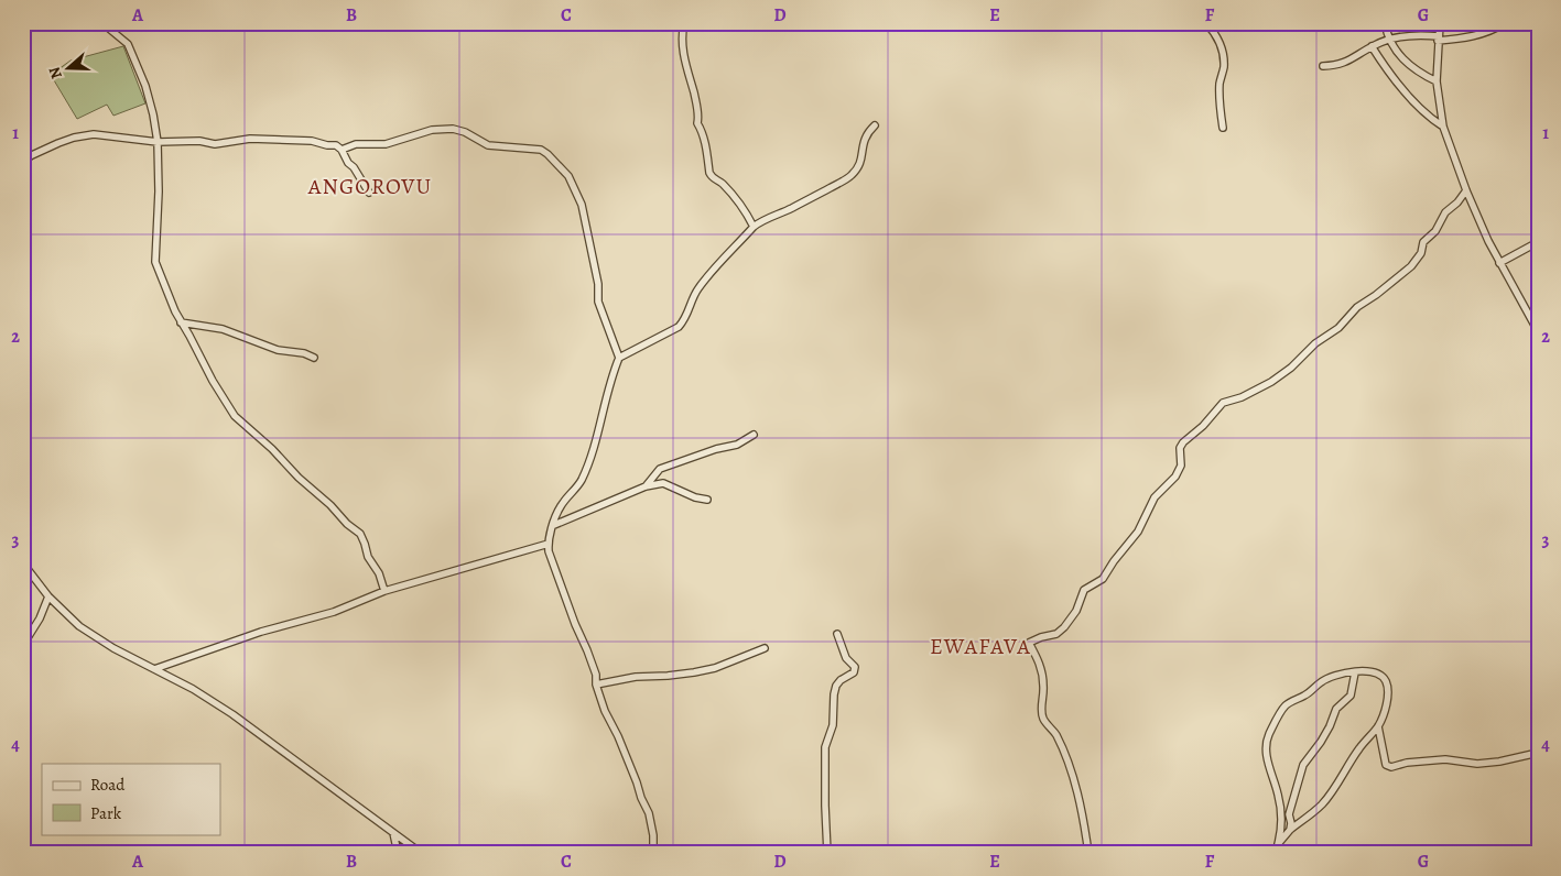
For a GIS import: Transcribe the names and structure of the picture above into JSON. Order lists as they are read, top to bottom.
{
  "districts": ["ANGOROVU", "EWAFAVA"],
  "legend": ["Road", "Park"],
  "north": "left",
  "grid": {
    "columns": [
      "A",
      "B",
      "C",
      "D",
      "E",
      "F",
      "G"
    ],
    "rows": [
      "1",
      "2",
      "3",
      "4"
    ]
  }
}
